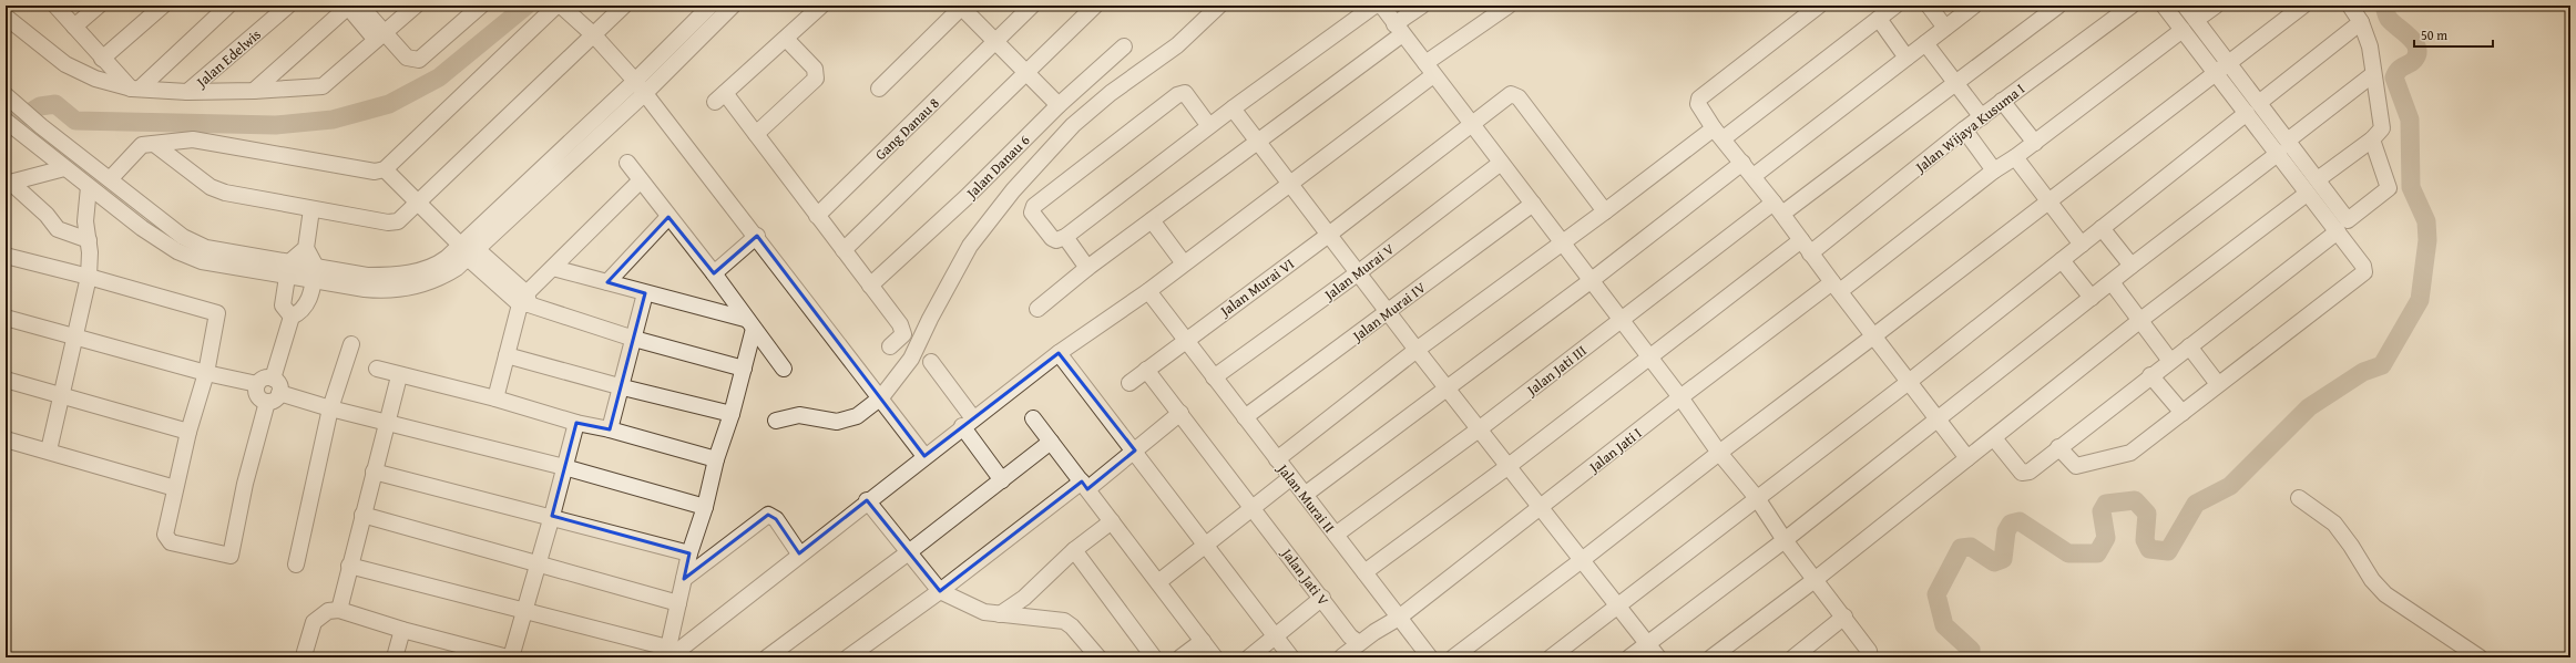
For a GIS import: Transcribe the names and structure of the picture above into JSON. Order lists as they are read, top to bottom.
{
  "streets": {
    "street": [
      "Jalan Edelwis",
      "Jalan Wijaya Kusuma I",
      "Gang Danau 8",
      "Jalan Danau 6",
      "Jalan Murai V",
      "Jalan Murai VI",
      "Jalan Murai IV",
      "Jalan Jati III",
      "Jalan Jati I",
      "Jalan Murai II",
      "Jalan Jati V"
    ]
  },
  "crossings": [
    ["Jalan Murai V", "Jalan Murai II"],
    ["Jalan Murai VI", "Jalan Murai II"],
    ["Jalan Murai VI", "Jalan Jati V"],
    ["Jalan Murai IV", "Jalan Murai II"],
    ["Jalan Jati III", "Jalan Murai II"],
    ["Jalan Jati I", "Jalan Murai II"],
    ["Jalan Jati I", "Jalan Jati V"]
  ],
  "scale_bar": "50 m"
}
